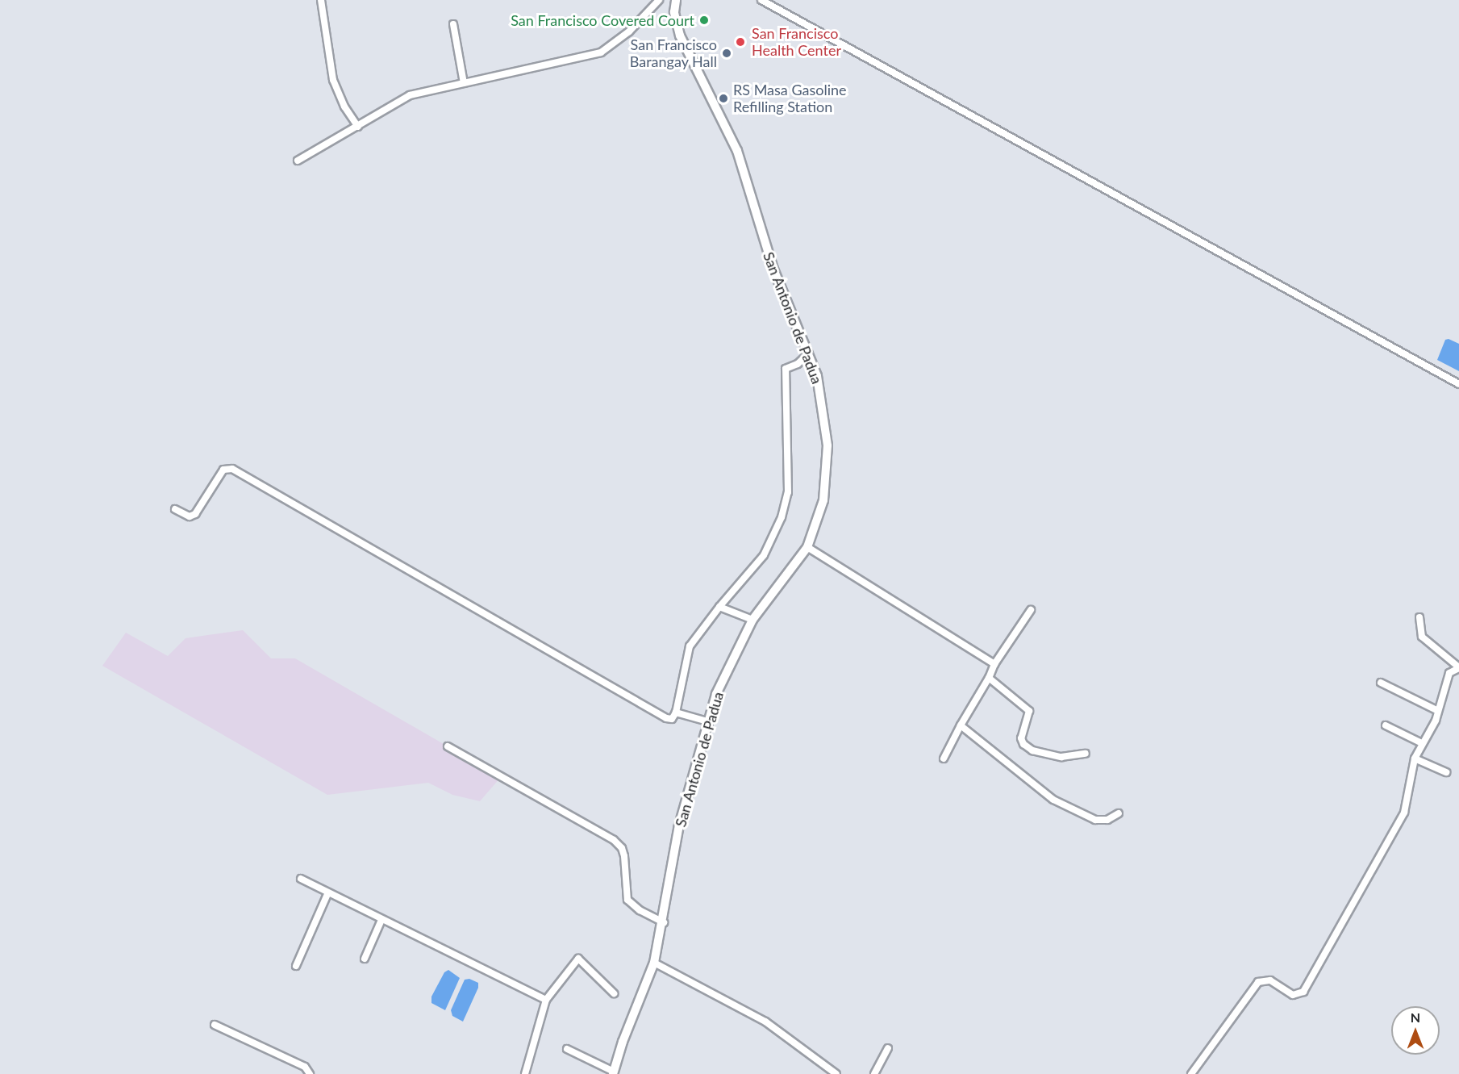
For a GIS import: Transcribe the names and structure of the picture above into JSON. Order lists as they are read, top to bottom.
{
  "streets": {
    "street": ["San Antonio de Padua"]
  },
  "places": [
    "San Francisco Covered Court",
    "San Francisco Health Center",
    "San Francisco Barangay Hall",
    "RS Masa Gasoline Refilling Station"
  ],
  "north": "top"
}
